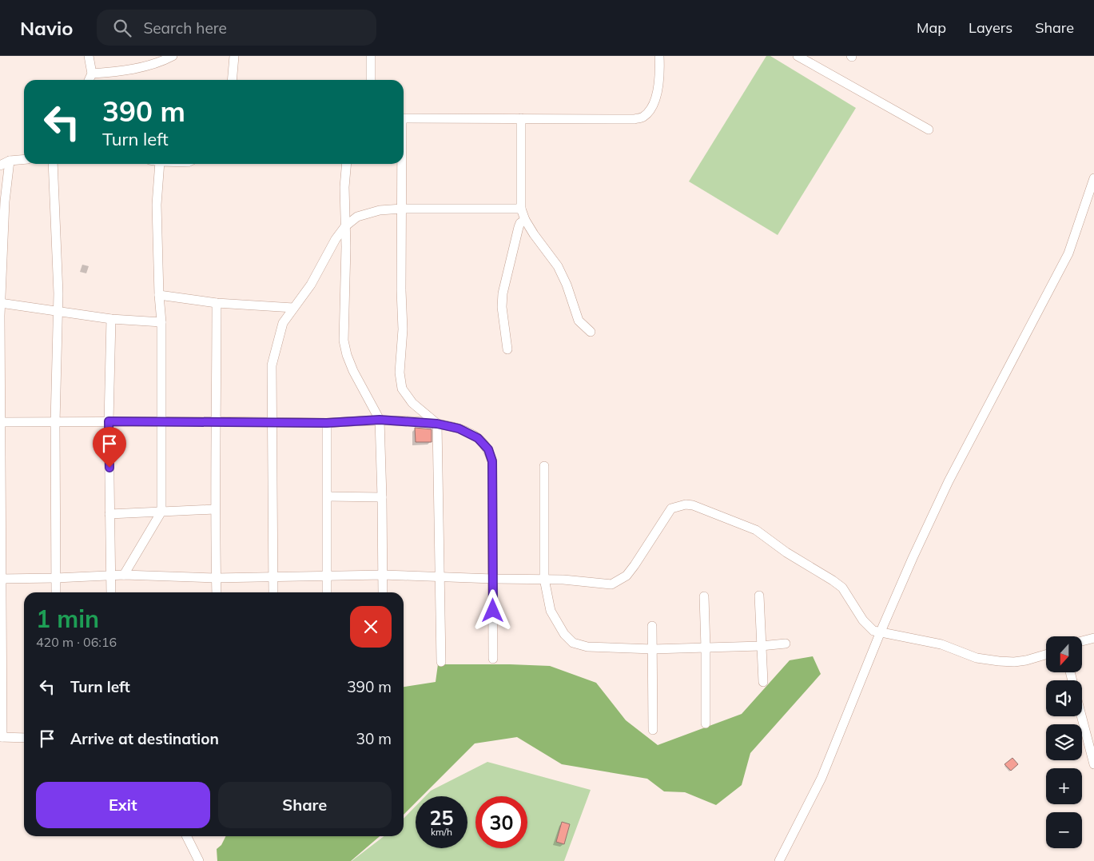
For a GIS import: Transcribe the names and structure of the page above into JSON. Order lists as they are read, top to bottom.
{
  "north": "bottom",
  "page": {
    "header": "Navio",
    "search": "Search here",
    "nav": ["Map", "Layers", "Share"],
    "turn": ["390 m", "Turn left"],
    "heading": ["1 min", "420 m · 06:16"],
    "map_buttons": ["+", "−"],
    "list": [
      {
        "name": "Turn left",
        "value": "390 m"
      },
      {
        "name": "Arrive at destination",
        "value": "30 m"
      }
    ],
    "buttons": ["Exit", "Share"],
    "speed": "25 km/h",
    "limit": "30"
  }
}
